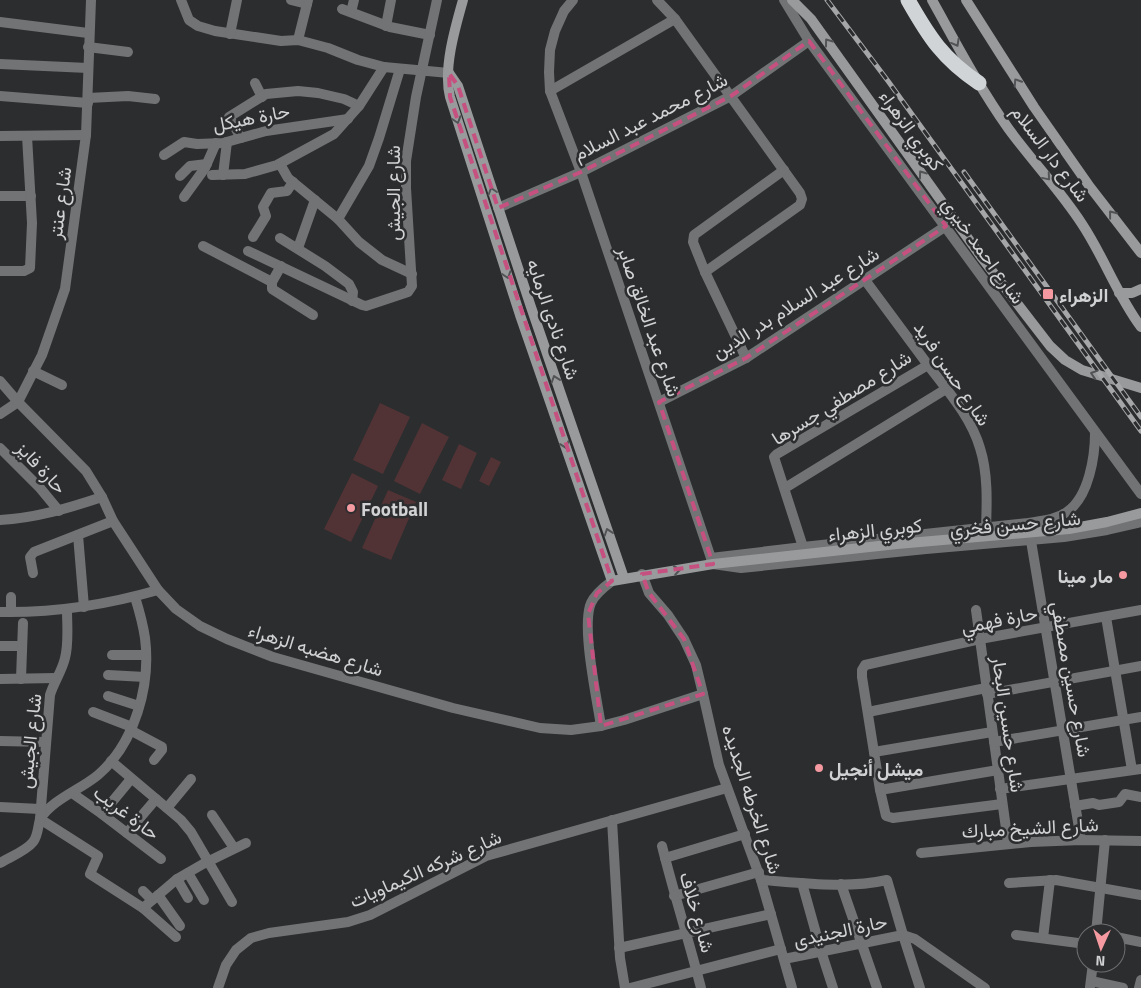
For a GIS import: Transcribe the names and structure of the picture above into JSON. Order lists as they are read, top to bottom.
{
  "streets": {
    "main road": ["كوبري الزهراء", "شارع دار السلام", "شارع نادى الرمايه"],
    "street": [
      "شارع محمد عبد السلام",
      "حارة هيكل",
      "شارع الجيش",
      "شارع عنتر",
      "شارع احمد خيري",
      "شارع عبد السلام بدر الدين",
      "شارع عبد الخالق صابر",
      "شارع حسن فريد",
      "شارع مصطفي جسرها",
      "حارة فايز",
      "شارع حسن فخري",
      "حارة فهمي",
      "شارع هضبه الزهراء",
      "شارع حسين مصطفي",
      "شارع حسين البحار",
      "شارع الخرطه الجديده",
      "حارة غريب",
      "شارع الشيخ مبارك",
      "شارع شركه الكيماويات",
      "شارع خلاف",
      "حارة الجنيدى"
    ]
  },
  "crossings": [
    ["شارع محمد عبد السلام", "شارع احمد خيري"],
    ["شارع محمد عبد السلام", "شارع نادى الرمايه"],
    ["شارع محمد عبد السلام", "شارع عبد الخالق صابر"],
    ["كوبري الزهراء", "شارع نادى الرمايه"],
    ["كوبري الزهراء", "شارع عبد الخالق صابر"],
    ["كوبري الزهراء", "شارع حسن فخري"],
    ["كوبري الزهراء", "شارع الخرطه الجديده"],
    ["شارع عنتر", "شارع هضبه الزهراء"],
    ["شارع احمد خيري", "شارع عبد السلام بدر الدين"],
    ["شارع احمد خيري", "شارع حسن فخري"],
    ["شارع عبد السلام بدر الدين", "شارع عبد الخالق صابر"],
    ["شارع عبد السلام بدر الدين", "شارع حسن فريد"],
    ["شارع عبد الخالق صابر", "شارع حسن فخري"],
    ["شارع حسن فريد", "شارع مصطفي جسرها"],
    ["شارع حسن فريد", "شارع حسن فخري"],
    ["شارع مصطفي جسرها", "شارع حسن فخري"],
    ["شارع حسن فخري", "شارع حسين مصطفي"],
    ["حارة فهمي", "شارع حسين مصطفي"],
    ["حارة فهمي", "شارع حسين البحار"],
    ["شارع هضبه الزهراء", "شارع الخرطه الجديده"],
    ["شارع حسين مصطفي", "شارع الشيخ مبارك"],
    ["شارع حسين البحار", "شارع الشيخ مبارك"],
    ["شارع الخرطه الجديده", "شارع شركه الكيماويات"],
    ["شارع الخرطه الجديده", "حارة الجنيدى"],
    ["شارع خلاف", "حارة الجنيدى"]
  ],
  "one_way": ["كوبري الزهراء"],
  "places": {
    "transit": ["الزهراء"],
    "other": ["Football", "مار مينا", "ميشل أنجيل"]
  },
  "north": "bottom"
}
